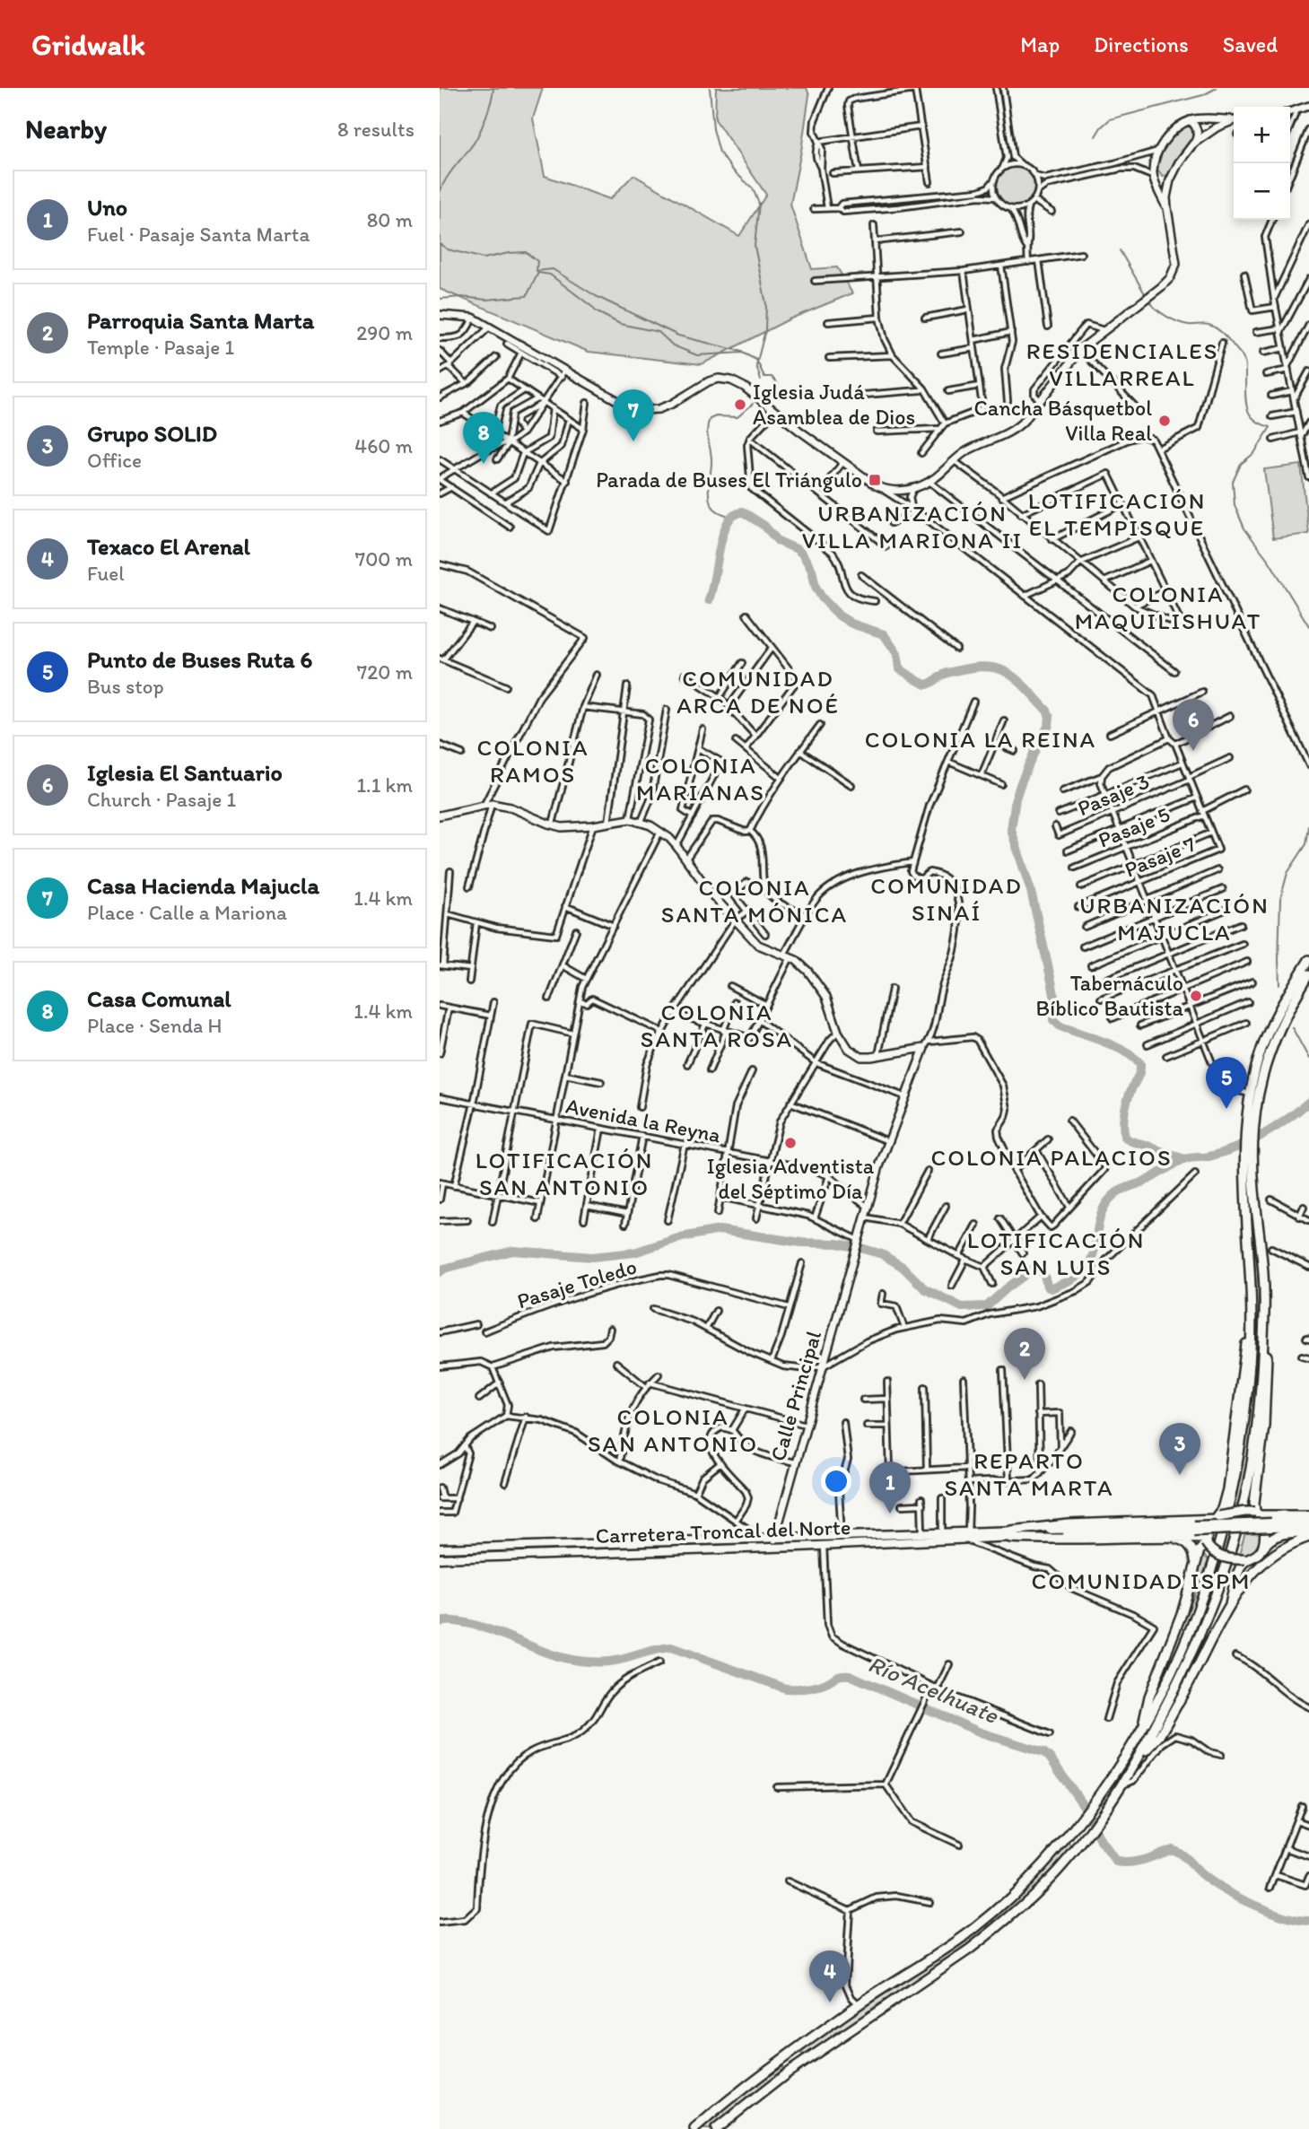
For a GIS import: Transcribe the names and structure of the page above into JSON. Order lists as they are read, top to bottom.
{
  "streets": {
    "main road": ["Calle Principal", "Carretera Troncal del Norte"],
    "street": [
      "Pasaje 3",
      "Pasaje 5",
      "Pasaje 7",
      "Avenida la Reyna",
      "Pasaje Toledo"
    ]
  },
  "crossings": [
    ["Avenida la Reyna", "Calle Principal"],
    ["Calle Principal", "Carretera Troncal del Norte"]
  ],
  "districts": [
    "RESIDENCIALES VILLARREAL",
    "LOTIFICACIÓN EL TEMPISQUE",
    "URBANIZACIÓN VILLA MARIONA II",
    "COLONIA MAQUILISHUAT",
    "COMUNIDAD ARCA DE NOÉ",
    "COLONIA LA REINA",
    "COLONIA RAMOS",
    "COLONIA MARIANAS",
    "COMUNIDAD SINAÍ",
    "COLONIA SANTA MÓNICA",
    "URBANIZACIÓN MAJUCLA",
    "COLONIA SANTA ROSA",
    "COLONIA PALACIOS",
    "LOTIFICACIÓN SAN ANTONIO",
    "LOTIFICACIÓN SAN LUIS",
    "COLONIA SAN ANTONIO",
    "REPARTO SANTA MARTA",
    "COMUNIDAD ISPM"
  ],
  "water": ["Río Acelhuate"],
  "places": {
    "other": [
      "Iglesia Judá Asamblea de Dios",
      "Cancha Básquetbol Villa Real",
      "Tabernáculo Bíblico Bautista",
      "Iglesia Adventista del Séptimo Día"
    ],
    "transit": ["Parada de Buses El Triángulo"]
  },
  "page": {
    "header": "Gridwalk",
    "nav": ["Map", "Directions", "Saved"],
    "heading": ["Nearby", "8 results"],
    "map_buttons": ["+", "−"],
    "list": [
      {
        "mark": "1",
        "name": "Uno",
        "note": "Fuel · Pasaje Santa Marta",
        "value": "80 m"
      },
      {
        "mark": "2",
        "name": "Parroquia Santa Marta",
        "note": "Temple · Pasaje 1",
        "value": "290 m"
      },
      {
        "mark": "3",
        "name": "Grupo SOLID",
        "note": "Office",
        "value": "460 m"
      },
      {
        "mark": "4",
        "name": "Texaco El Arenal",
        "note": "Fuel",
        "value": "700 m"
      },
      {
        "mark": "5",
        "name": "Punto de Buses Ruta 6",
        "note": "Bus stop",
        "value": "720 m"
      },
      {
        "mark": "6",
        "name": "Iglesia El Santuario",
        "note": "Church · Pasaje 1",
        "value": "1.1 km"
      },
      {
        "mark": "7",
        "name": "Casa Hacienda Majucla",
        "note": "Place · Calle a Mariona",
        "value": "1.4 km"
      },
      {
        "mark": "8",
        "name": "Casa Comunal",
        "note": "Place · Senda H",
        "value": "1.4 km"
      }
    ],
    "pins": [
      "7",
      "8",
      "6",
      "5",
      "2",
      "3",
      "1",
      "4"
    ]
  }
}
